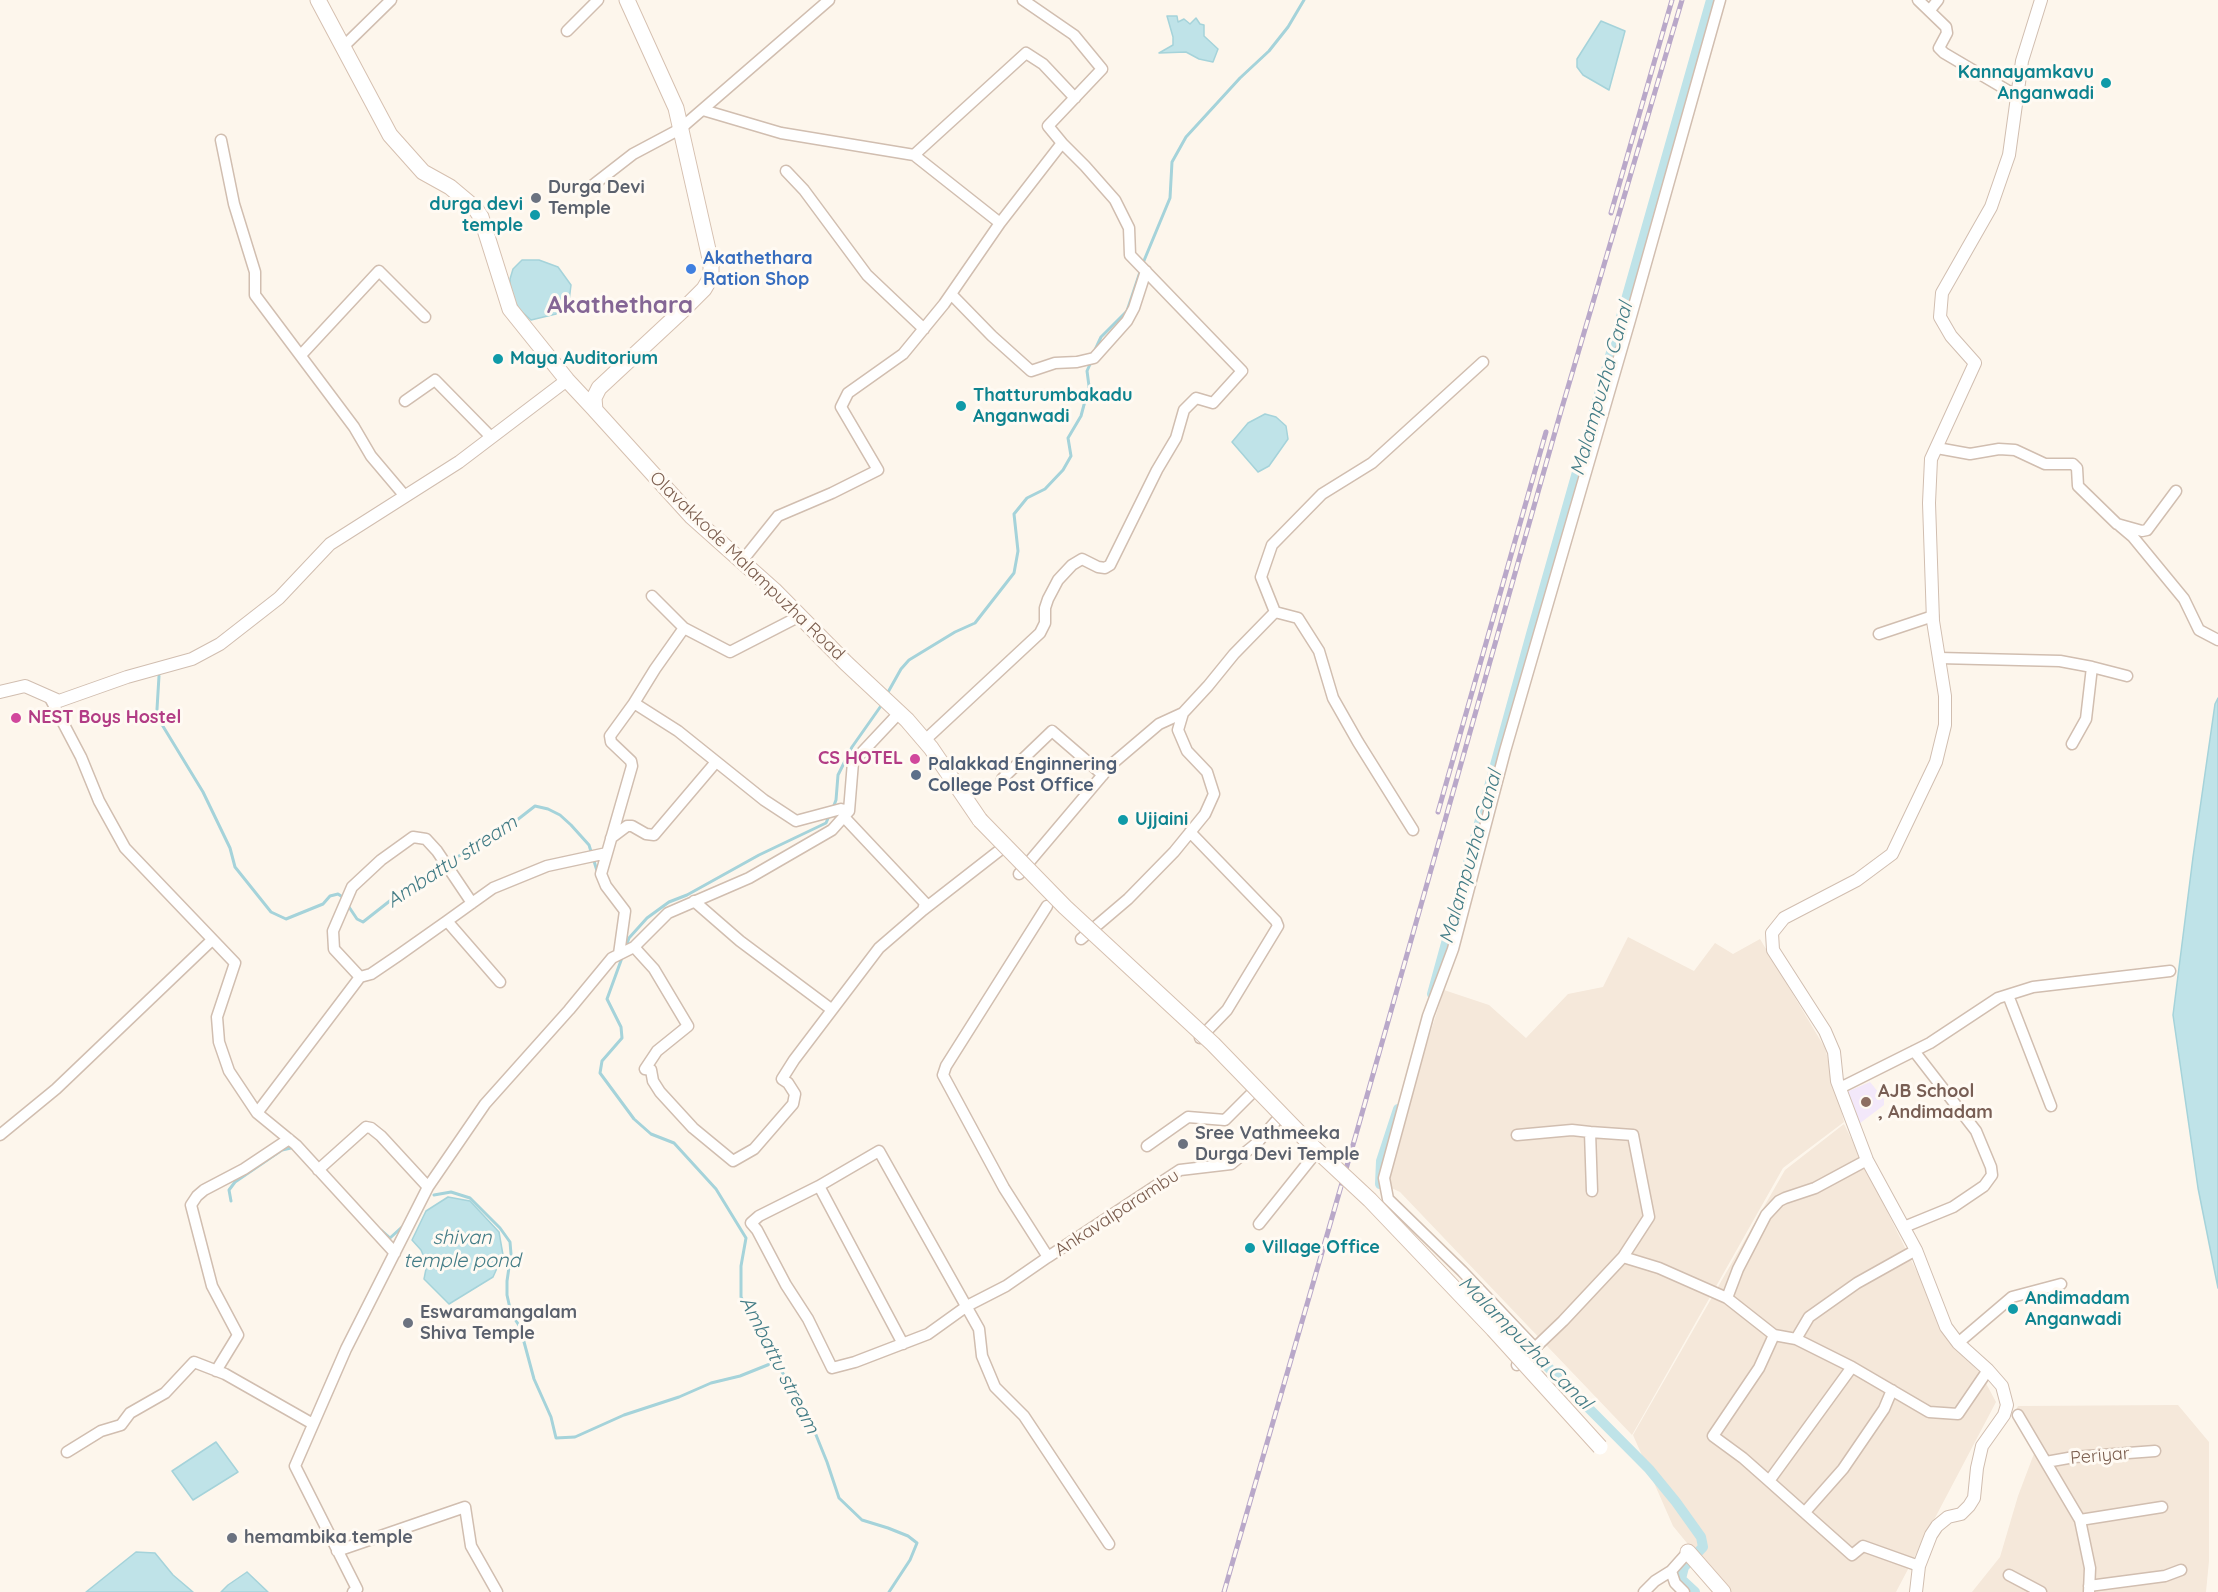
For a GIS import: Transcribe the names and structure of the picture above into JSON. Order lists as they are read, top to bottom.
{
  "streets": {
    "main road": ["Olavakkode Malampuzha Road"],
    "street": ["Ankavalparambu", "Periyar"]
  },
  "districts": ["Akathethara"],
  "water": ["Malampuzha Canal", "Ambattu stream", "shivan temple pond"],
  "places": [
    "Kannayamkavu Anganwadi",
    "Durga Devi Temple",
    "durga devi temple",
    "Akathethara Ration Shop",
    "Maya Auditorium",
    "Thatturumbakadu Anganwadi",
    "NEST Boys Hostel",
    "CS HOTEL",
    "Palakkad Enginnering College Post Office",
    "Ujjaini",
    "AJB School , Andimadam",
    "Sree Vathmeeka Durga Devi Temple",
    "Village Office",
    "Andimadam Anganwadi",
    "Eswaramangalam Shiva Temple",
    "hemambika temple"
  ]
}
